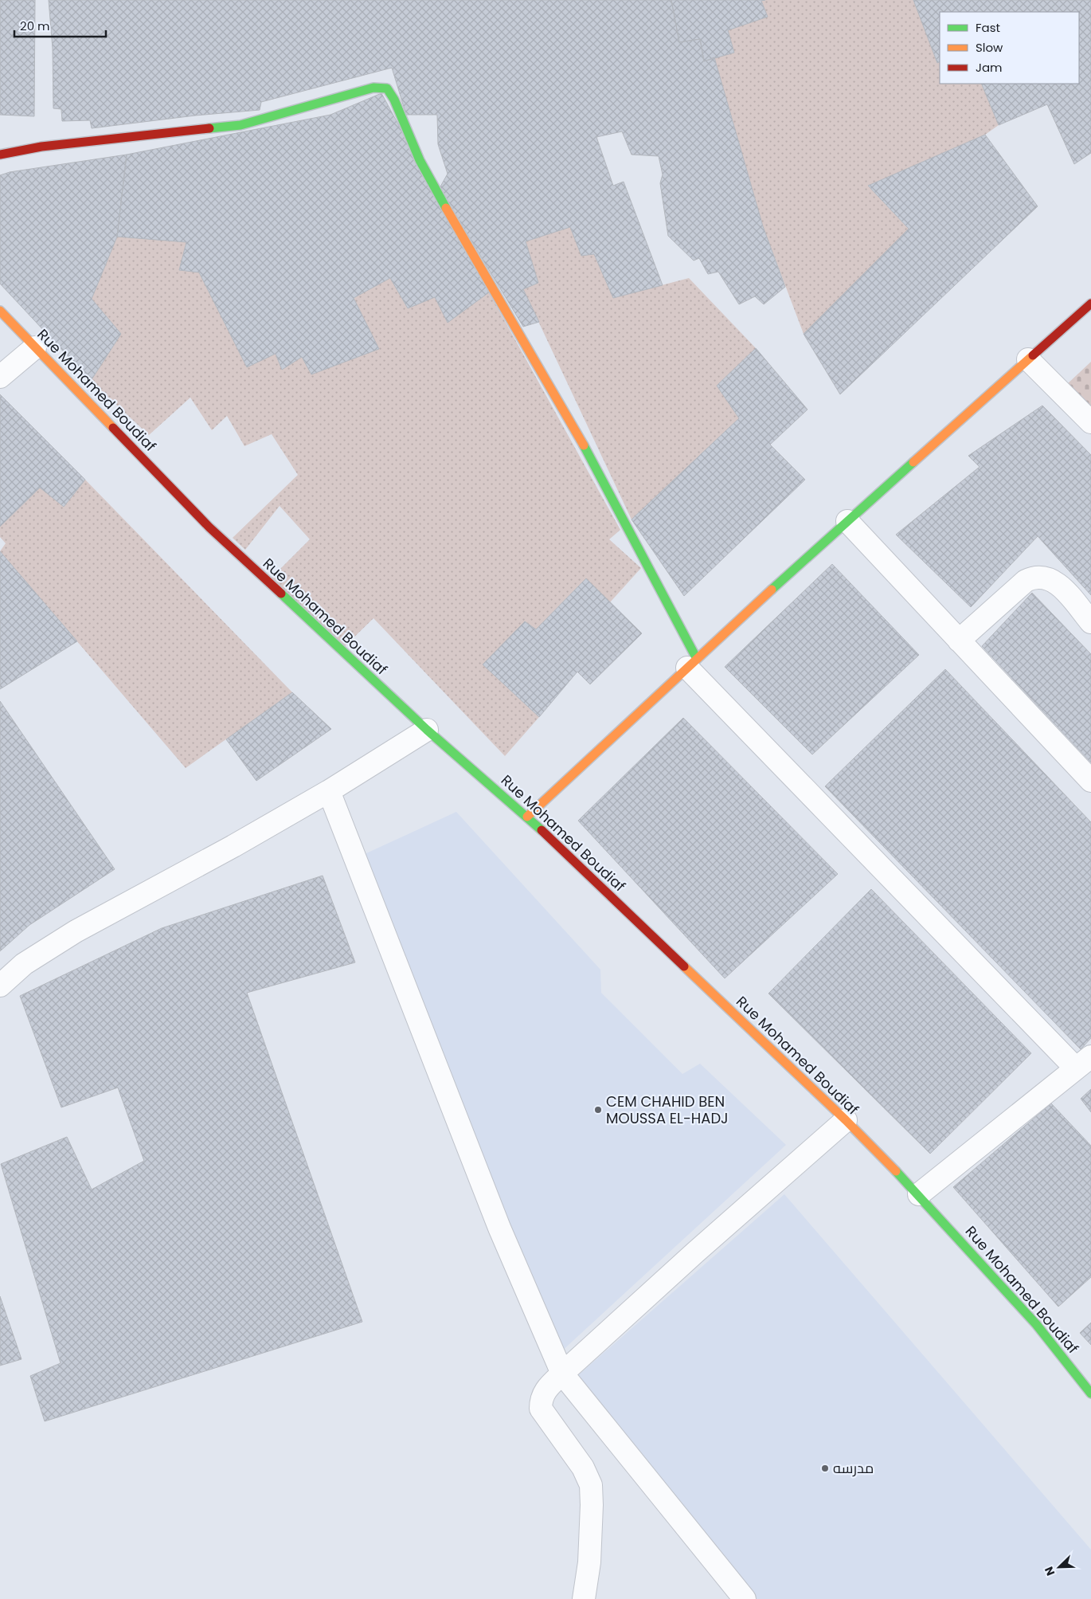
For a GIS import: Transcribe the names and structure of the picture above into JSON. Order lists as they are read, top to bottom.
{
  "streets": {
    "street": ["Rue Mohamed Boudiaf"]
  },
  "places": ["CEM CHAHID BEN MOUSSA EL-HADJ", "مدرسه"],
  "legend": ["Fast", "Slow", "Jam"],
  "scale_bar": "20 m",
  "north": "bottom left"
}
